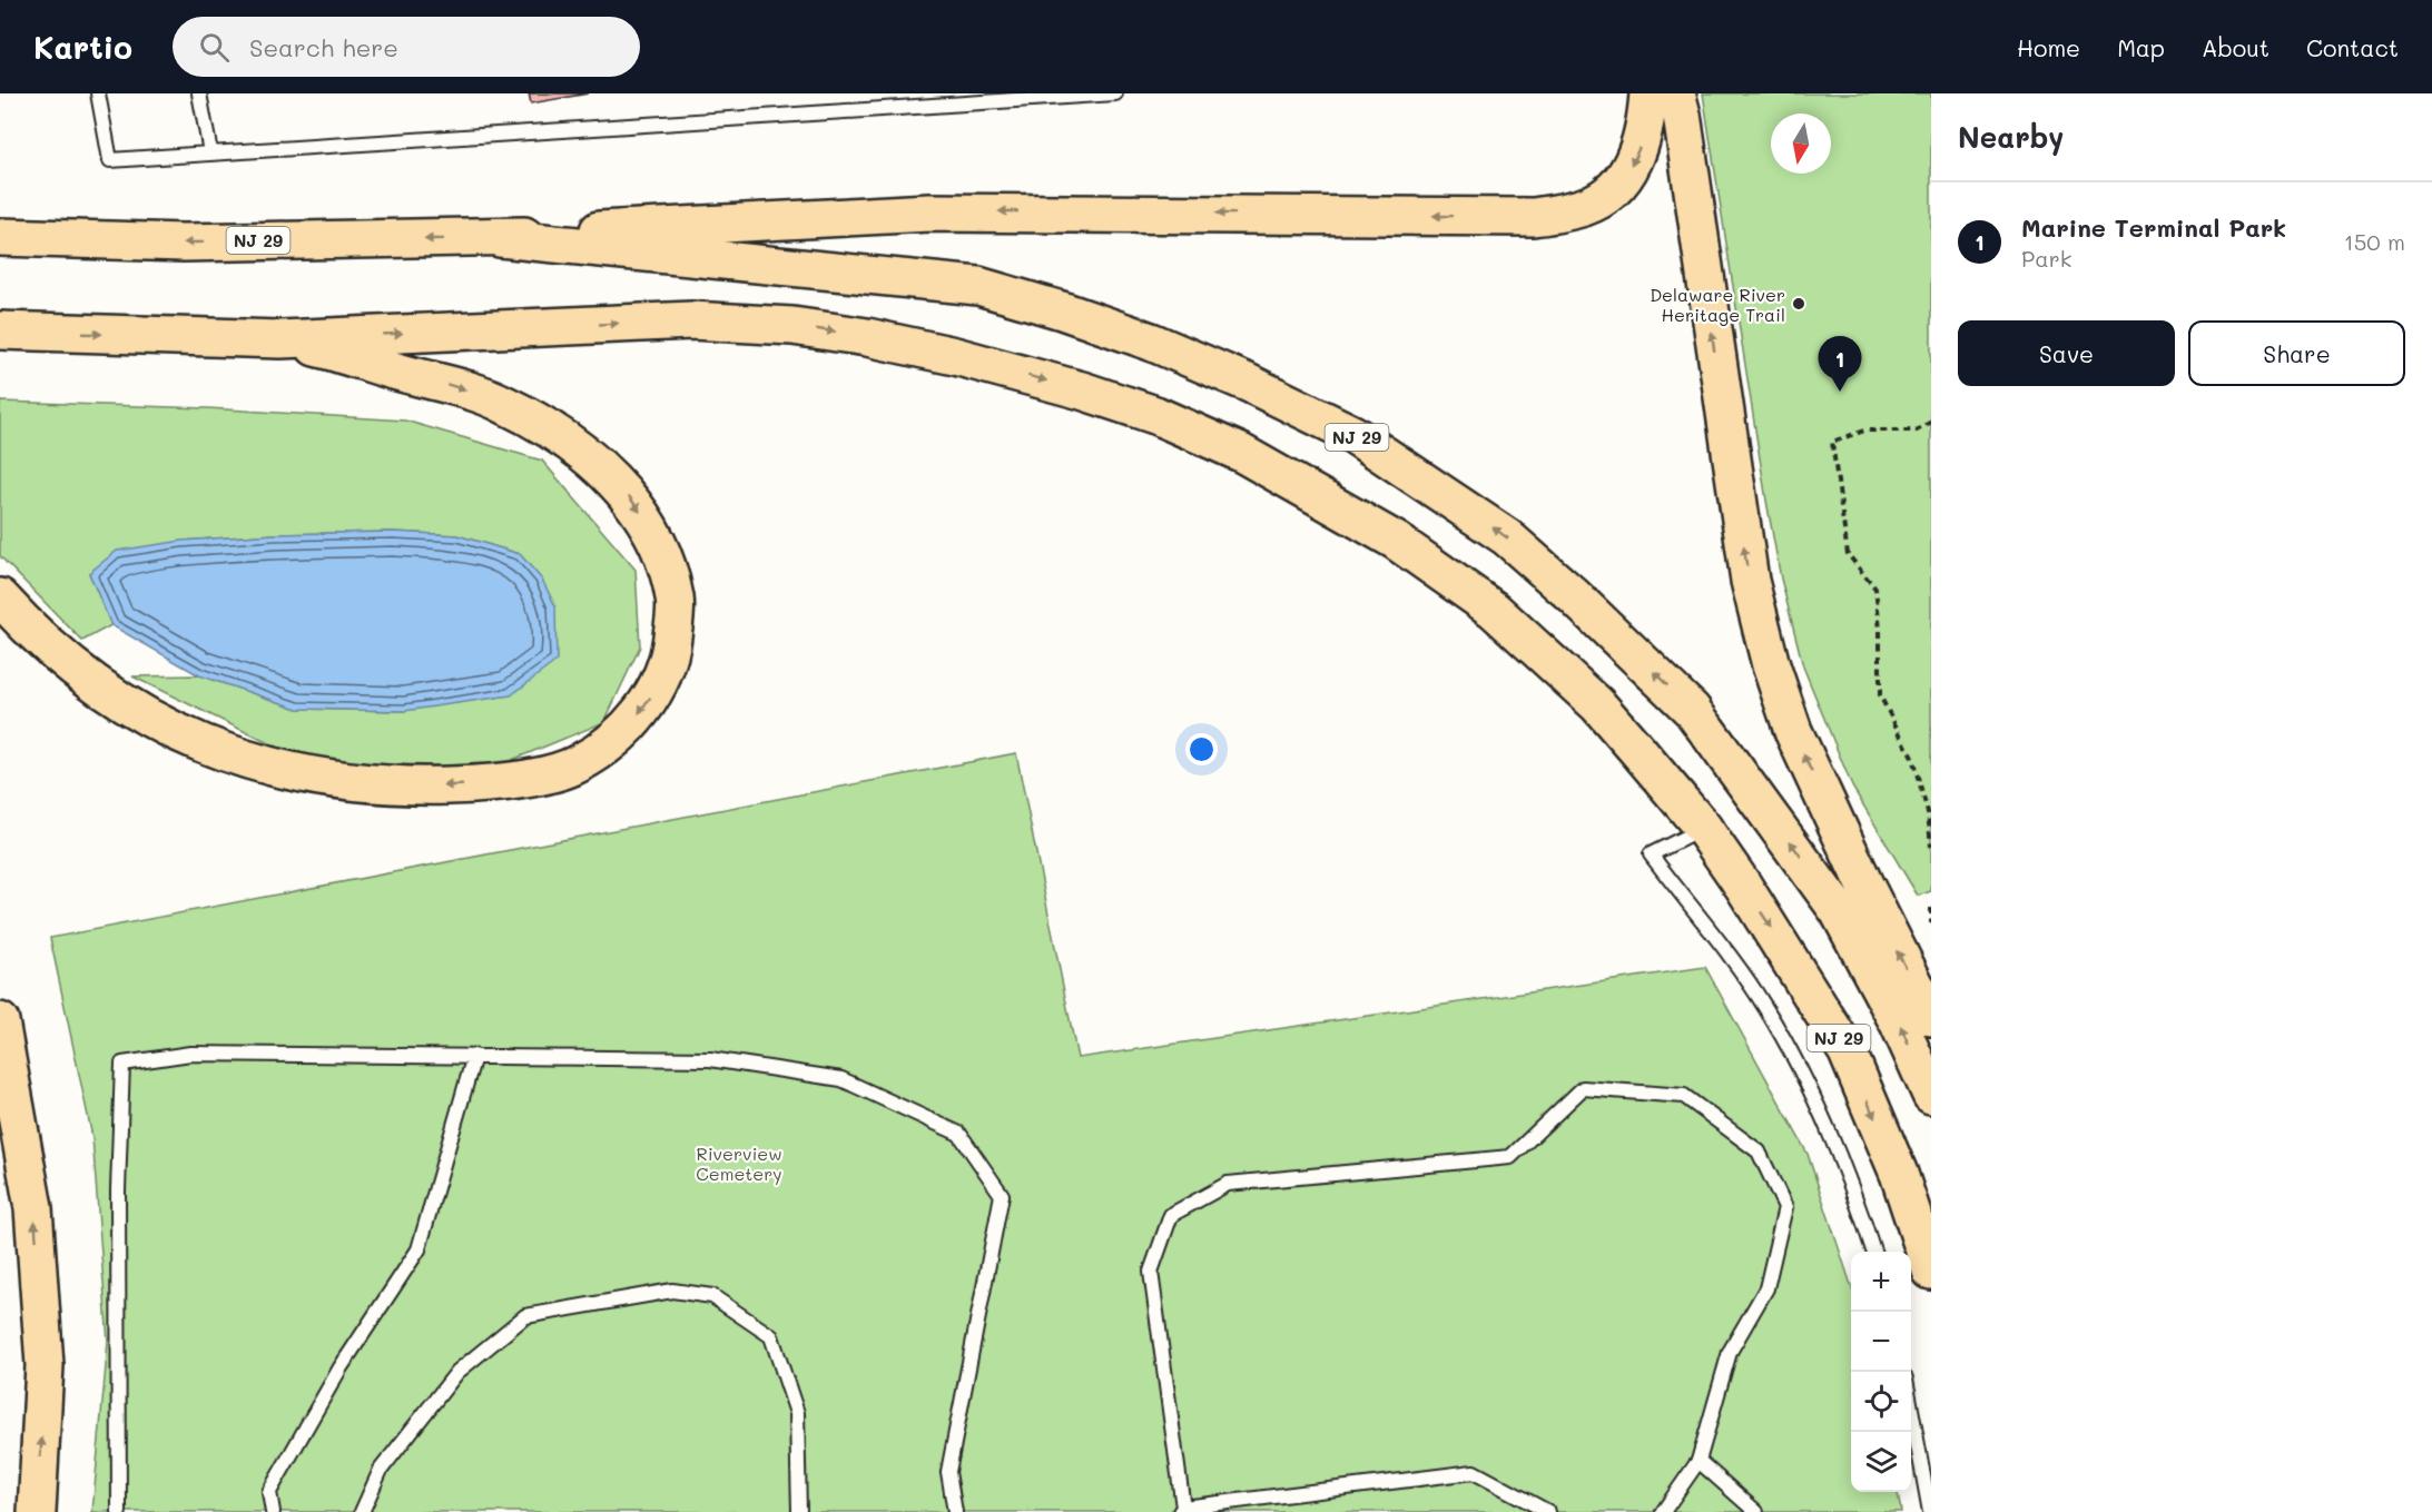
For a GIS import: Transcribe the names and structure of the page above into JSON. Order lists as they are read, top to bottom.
{
  "streets": {
    "highway": ["NJ 29"]
  },
  "parks": ["Riverview Cemetery"],
  "places": ["Delaware River Heritage Trail"],
  "north": "bottom",
  "page": {
    "header": "Kartio",
    "search": "Search here",
    "nav": [
      "Home",
      "Map",
      "About",
      "Contact"
    ],
    "heading": "Nearby",
    "list": [
      {
        "mark": "1",
        "name": "Marine Terminal Park",
        "note": "Park",
        "value": "150 m"
      }
    ],
    "buttons": ["Save", "Share"],
    "pins": "1",
    "map_buttons": ["+", "−"]
  }
}
